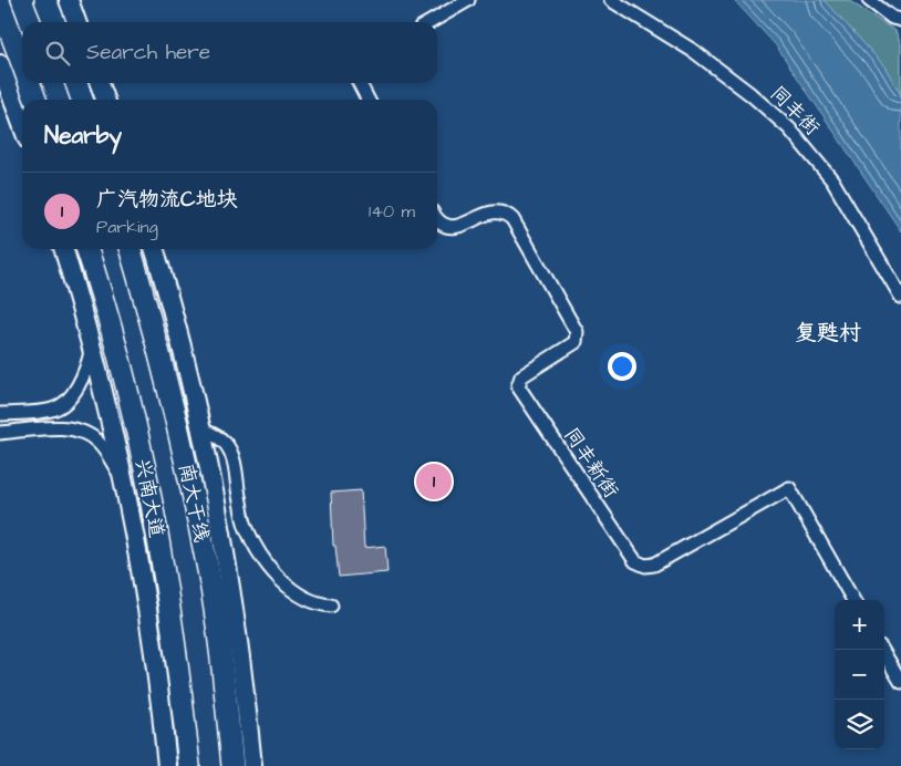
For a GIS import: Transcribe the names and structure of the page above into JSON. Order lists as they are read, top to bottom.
{
  "streets": {
    "highway": ["南大干线"],
    "main road": ["兴南大道"],
    "street": ["同丰街", "同丰新街"]
  },
  "districts": ["复甦村"],
  "page": {
    "search": "Search here",
    "heading": "Nearby",
    "list": [
      {
        "mark": "1",
        "name": "广汽物流C地块",
        "note": "Parking",
        "value": "140 m"
      }
    ],
    "pins": "1",
    "map_buttons": ["+", "−"]
  }
}
